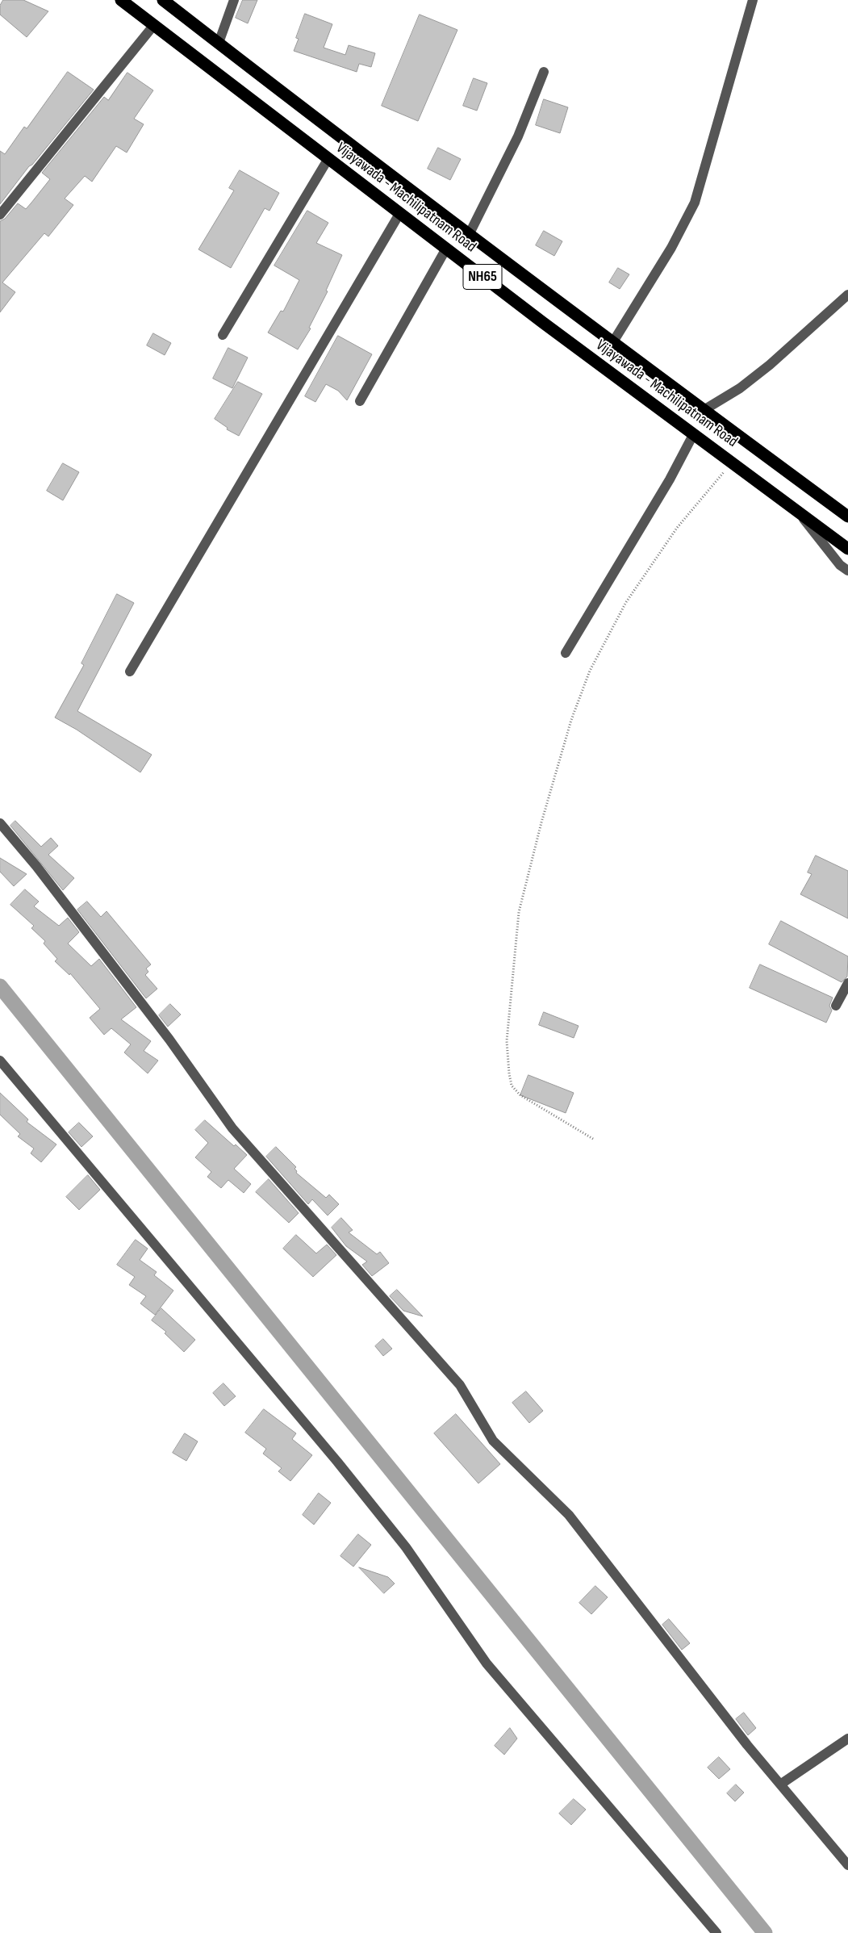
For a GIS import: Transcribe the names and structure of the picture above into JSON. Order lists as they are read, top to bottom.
{
  "streets": {
    "highway": ["Vijayawada - Machilipatnam Road", "NH65"]
  }
}
